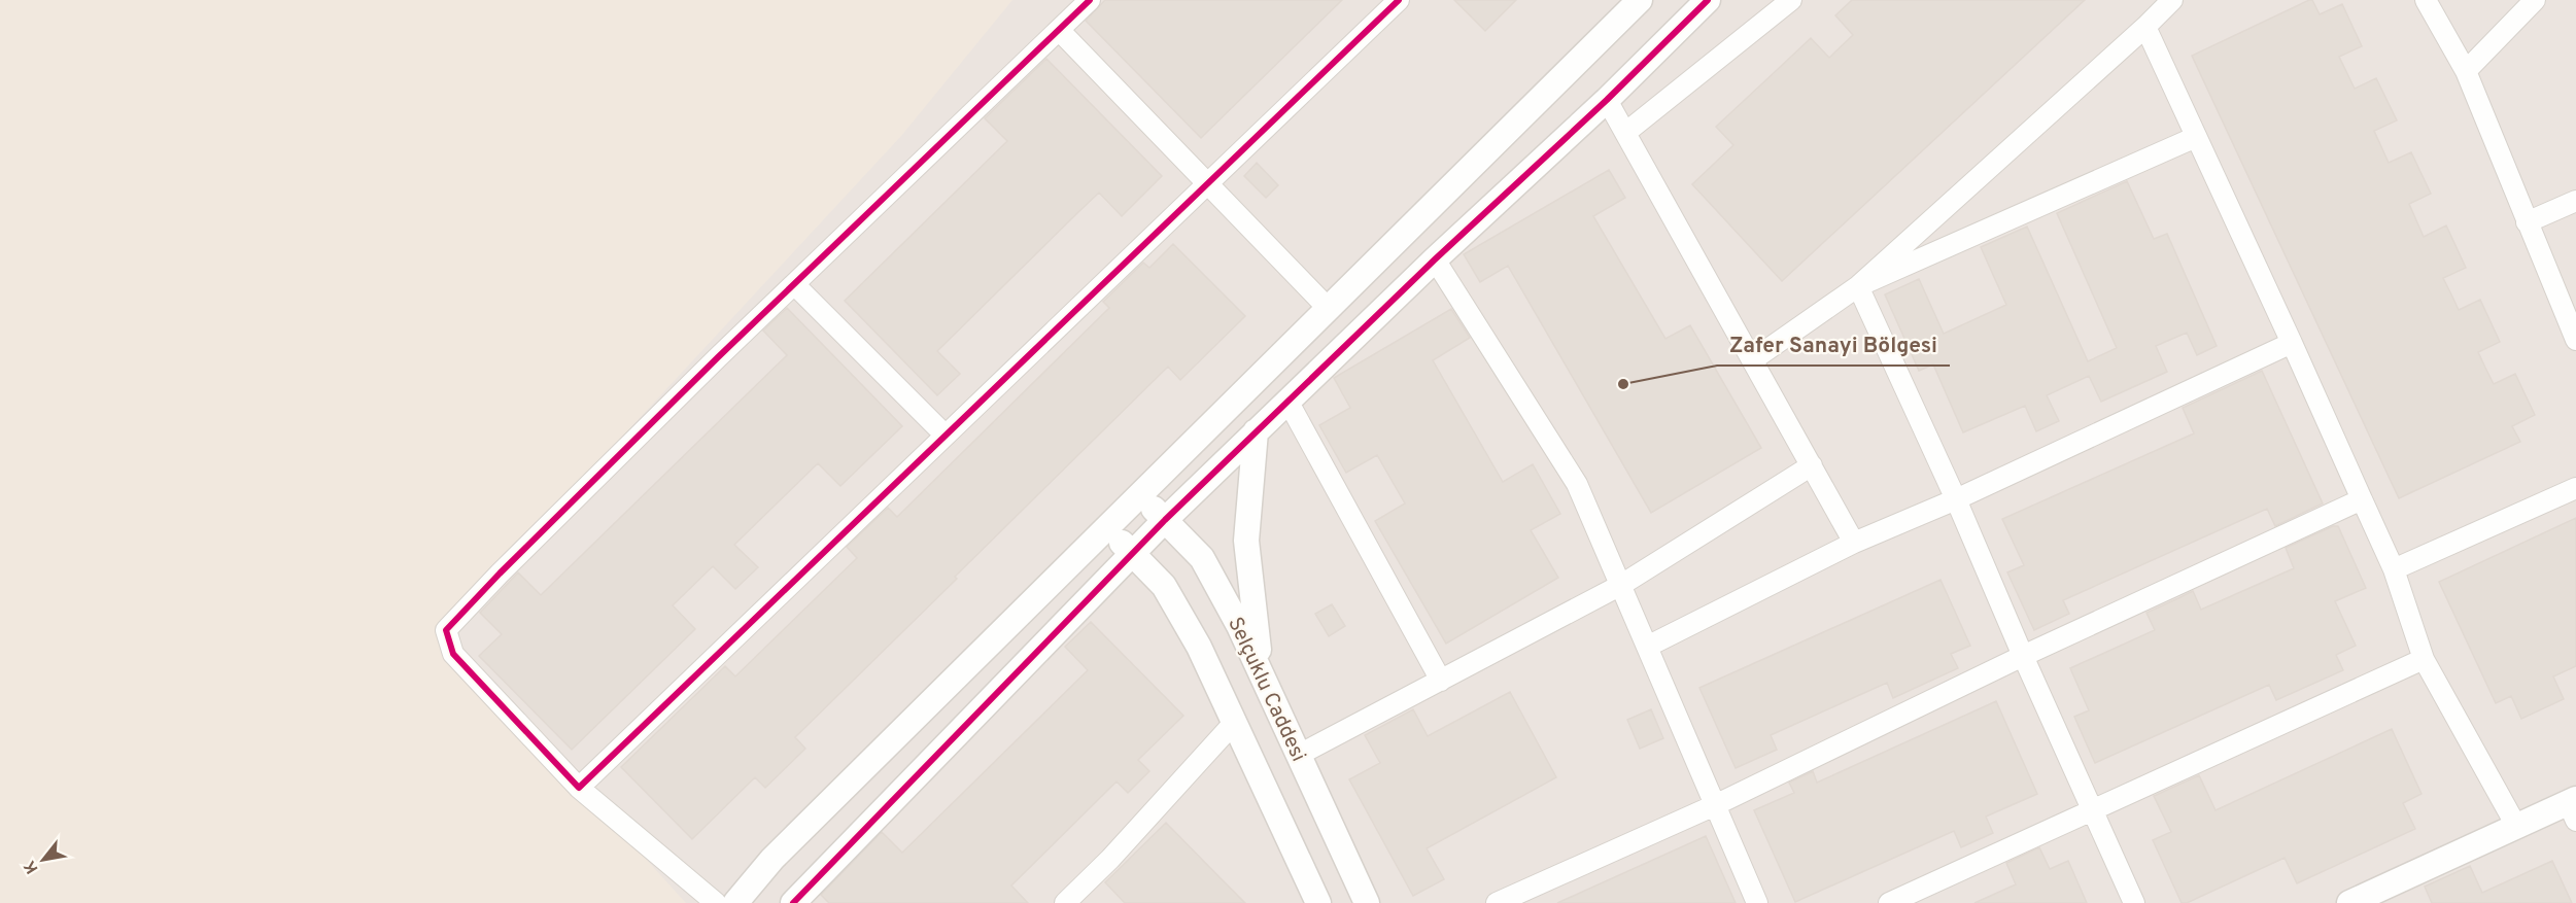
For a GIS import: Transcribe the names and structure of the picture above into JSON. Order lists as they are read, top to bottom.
{
  "streets": {
    "street": ["Selçuklu Caddesi"]
  },
  "places": ["Zafer Sanayi Bölgesi"],
  "north": "bottom left"
}
